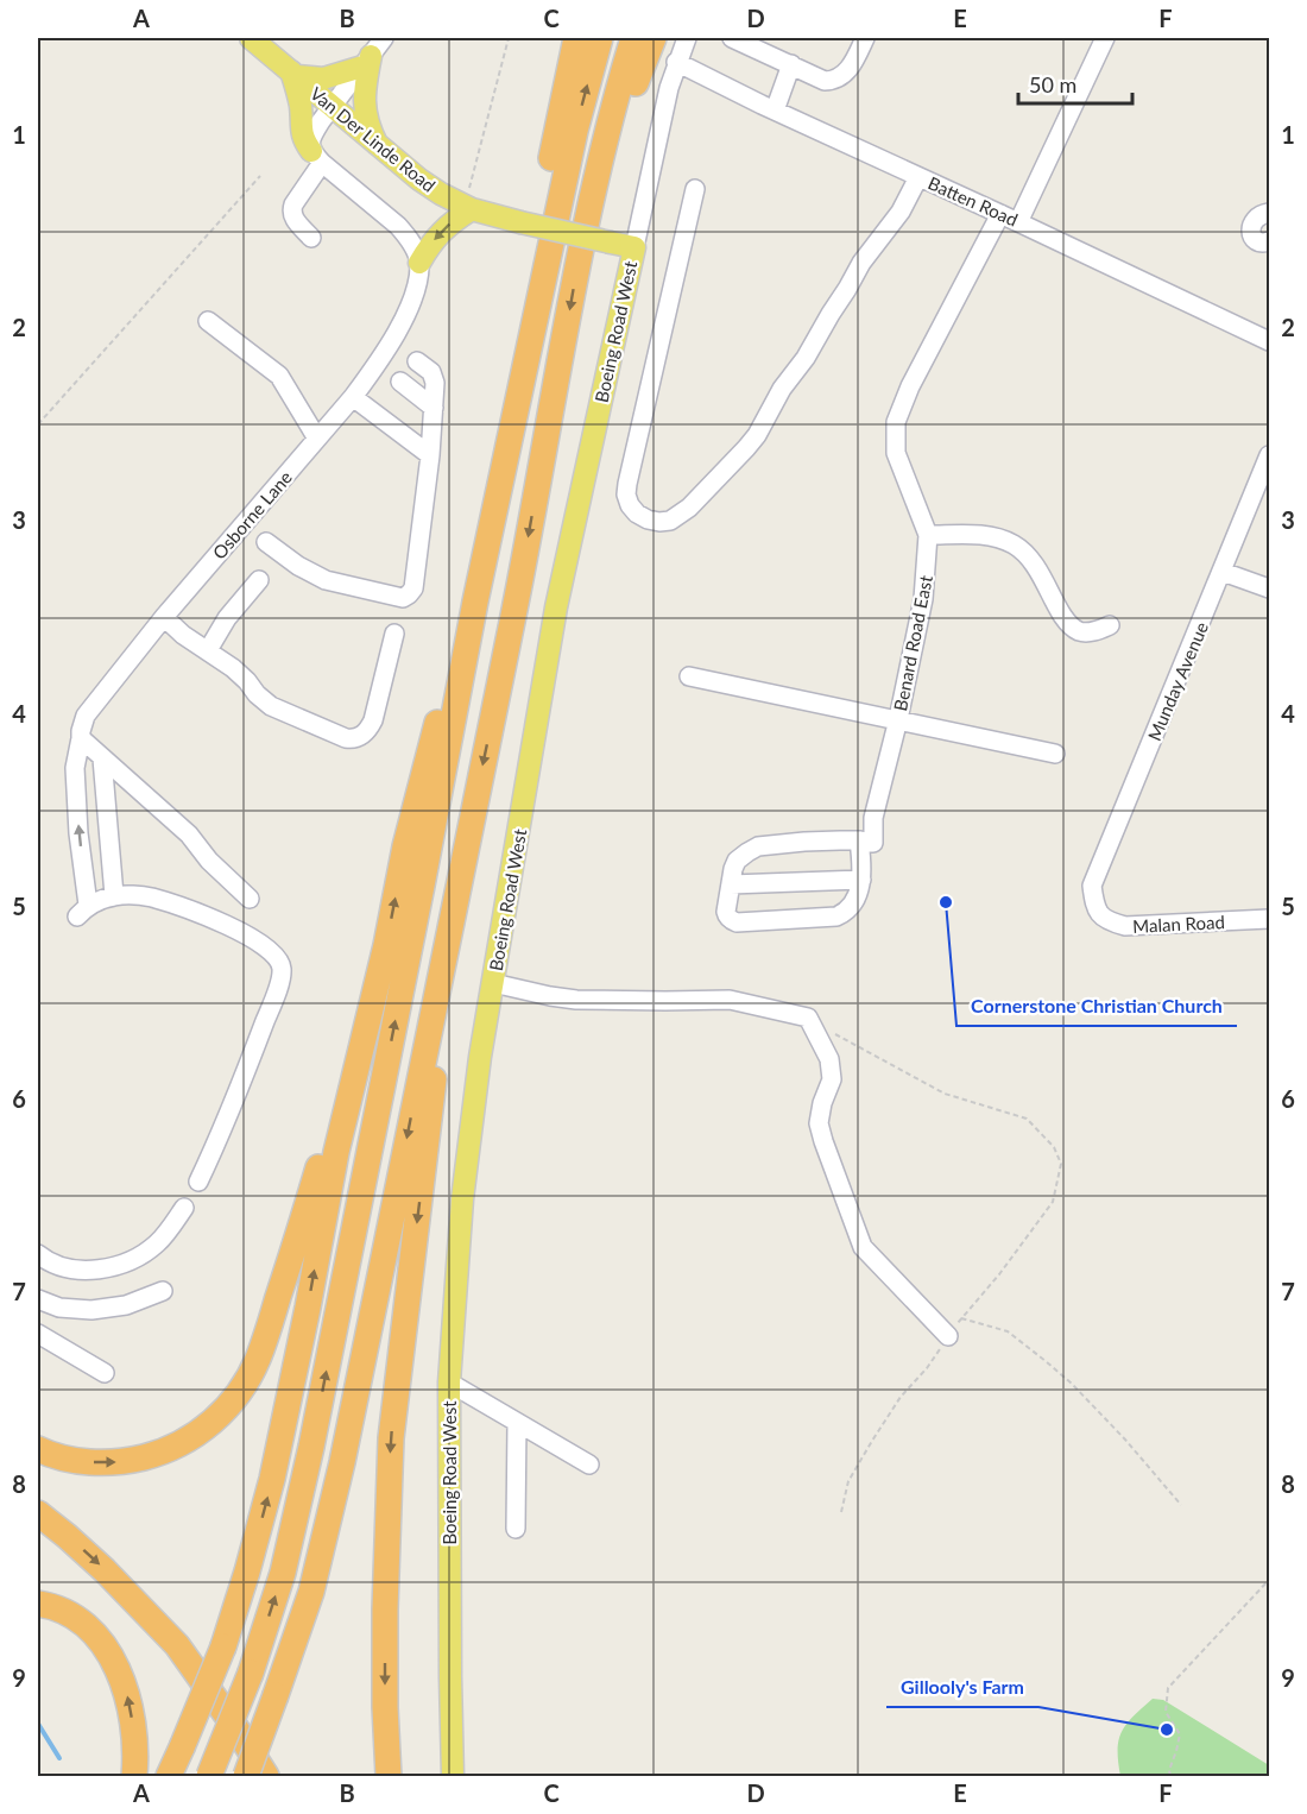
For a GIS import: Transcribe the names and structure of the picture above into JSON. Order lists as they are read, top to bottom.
{
  "streets": {
    "main road": ["Van Der Linde Road", "Boeing Road West"],
    "street": [
      "Batten Road",
      "Osborne Lane",
      "Benard Road East",
      "Munday Avenue",
      "Malan Road"
    ]
  },
  "crossings": [
    ["Van Der Linde Road", "Boeing Road West"],
    ["Batten Road", "Boeing Road West"],
    ["Batten Road", "Benard Road East"],
    ["Munday Avenue", "Malan Road"]
  ],
  "places": ["Cornerstone Christian Church", "Gillooly's Farm"],
  "scale_bar": "50 m",
  "grid": {
    "columns": [
      "A",
      "B",
      "C",
      "D",
      "E",
      "F"
    ],
    "rows": [
      "1",
      "2",
      "3",
      "4",
      "5",
      "6",
      "7",
      "8",
      "9"
    ]
  }
}
